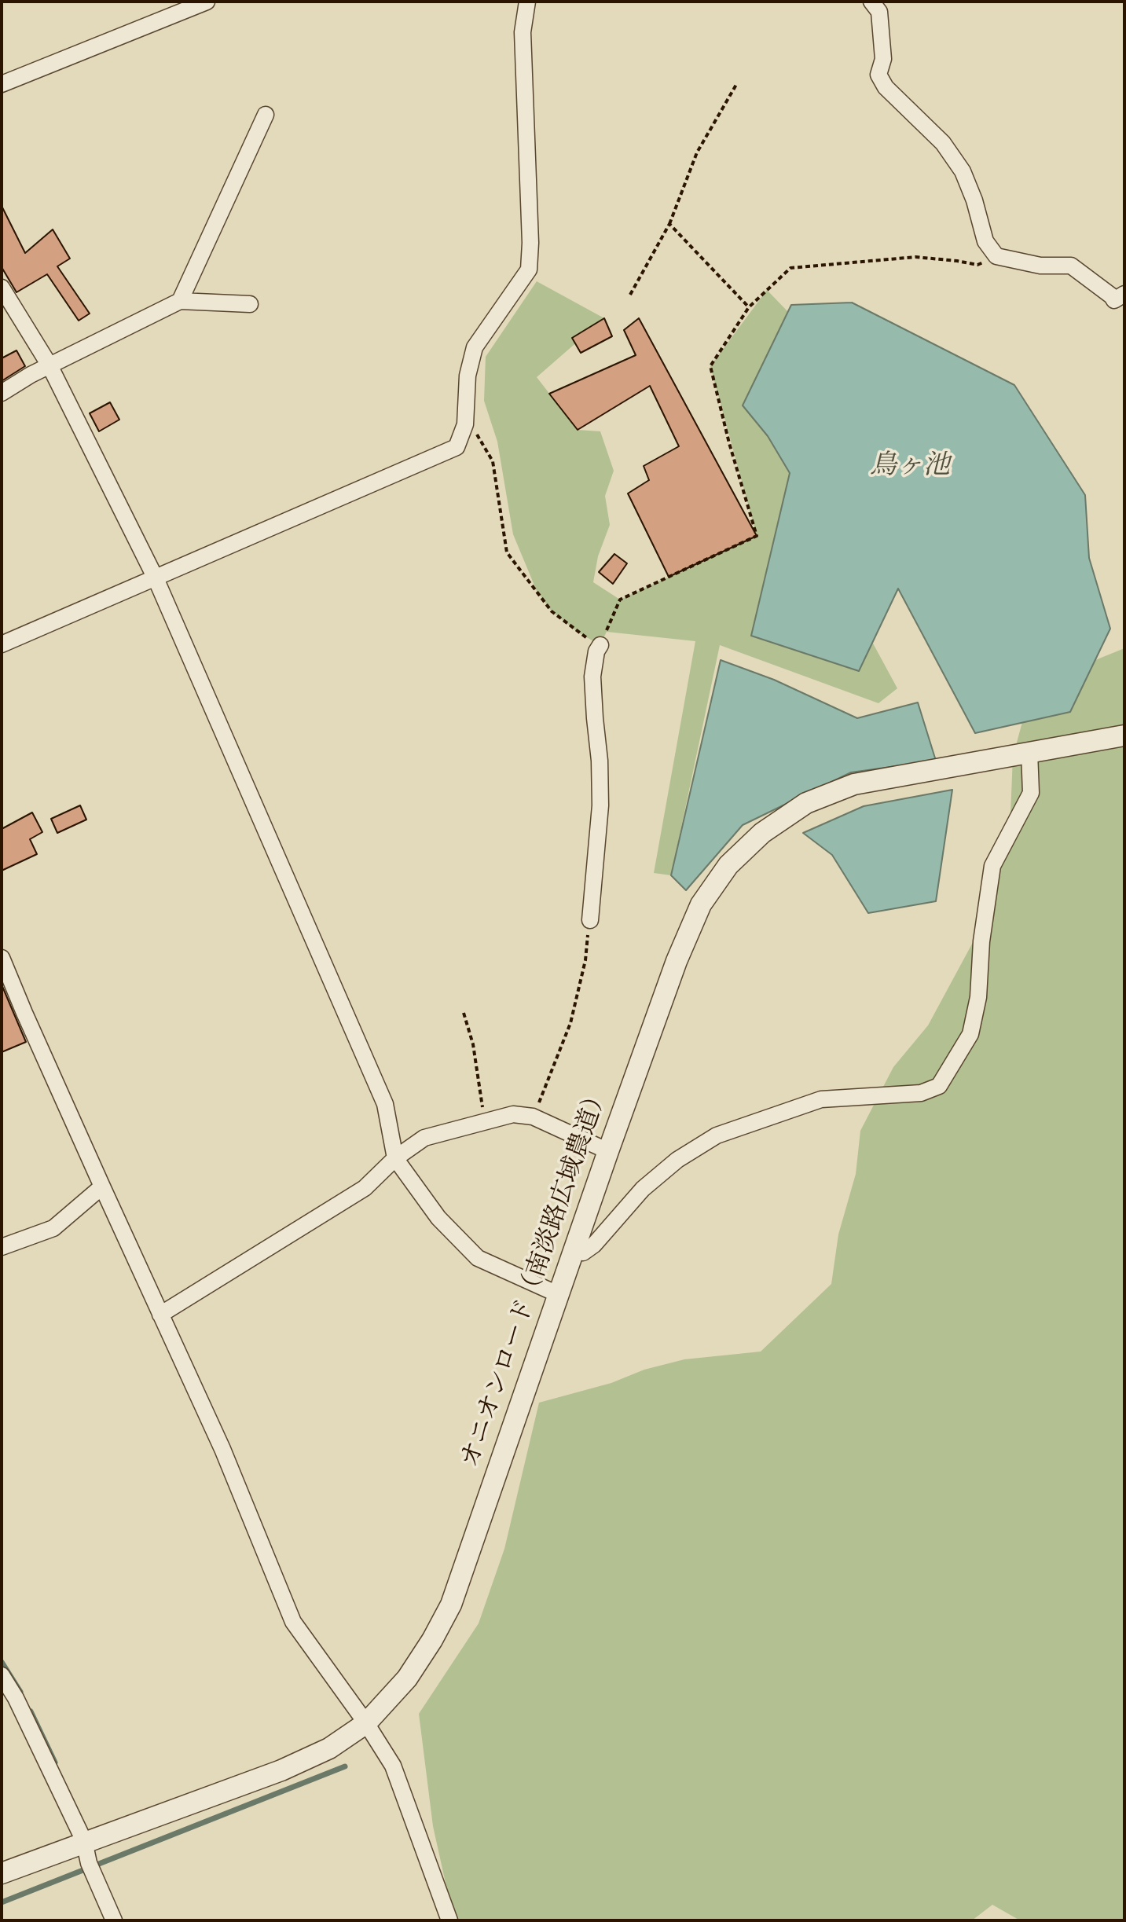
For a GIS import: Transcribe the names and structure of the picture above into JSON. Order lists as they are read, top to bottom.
{
  "streets": {
    "street": ["オニオンロード（南淡路広域農道）"]
  },
  "water": ["鳥ヶ池"]
}
